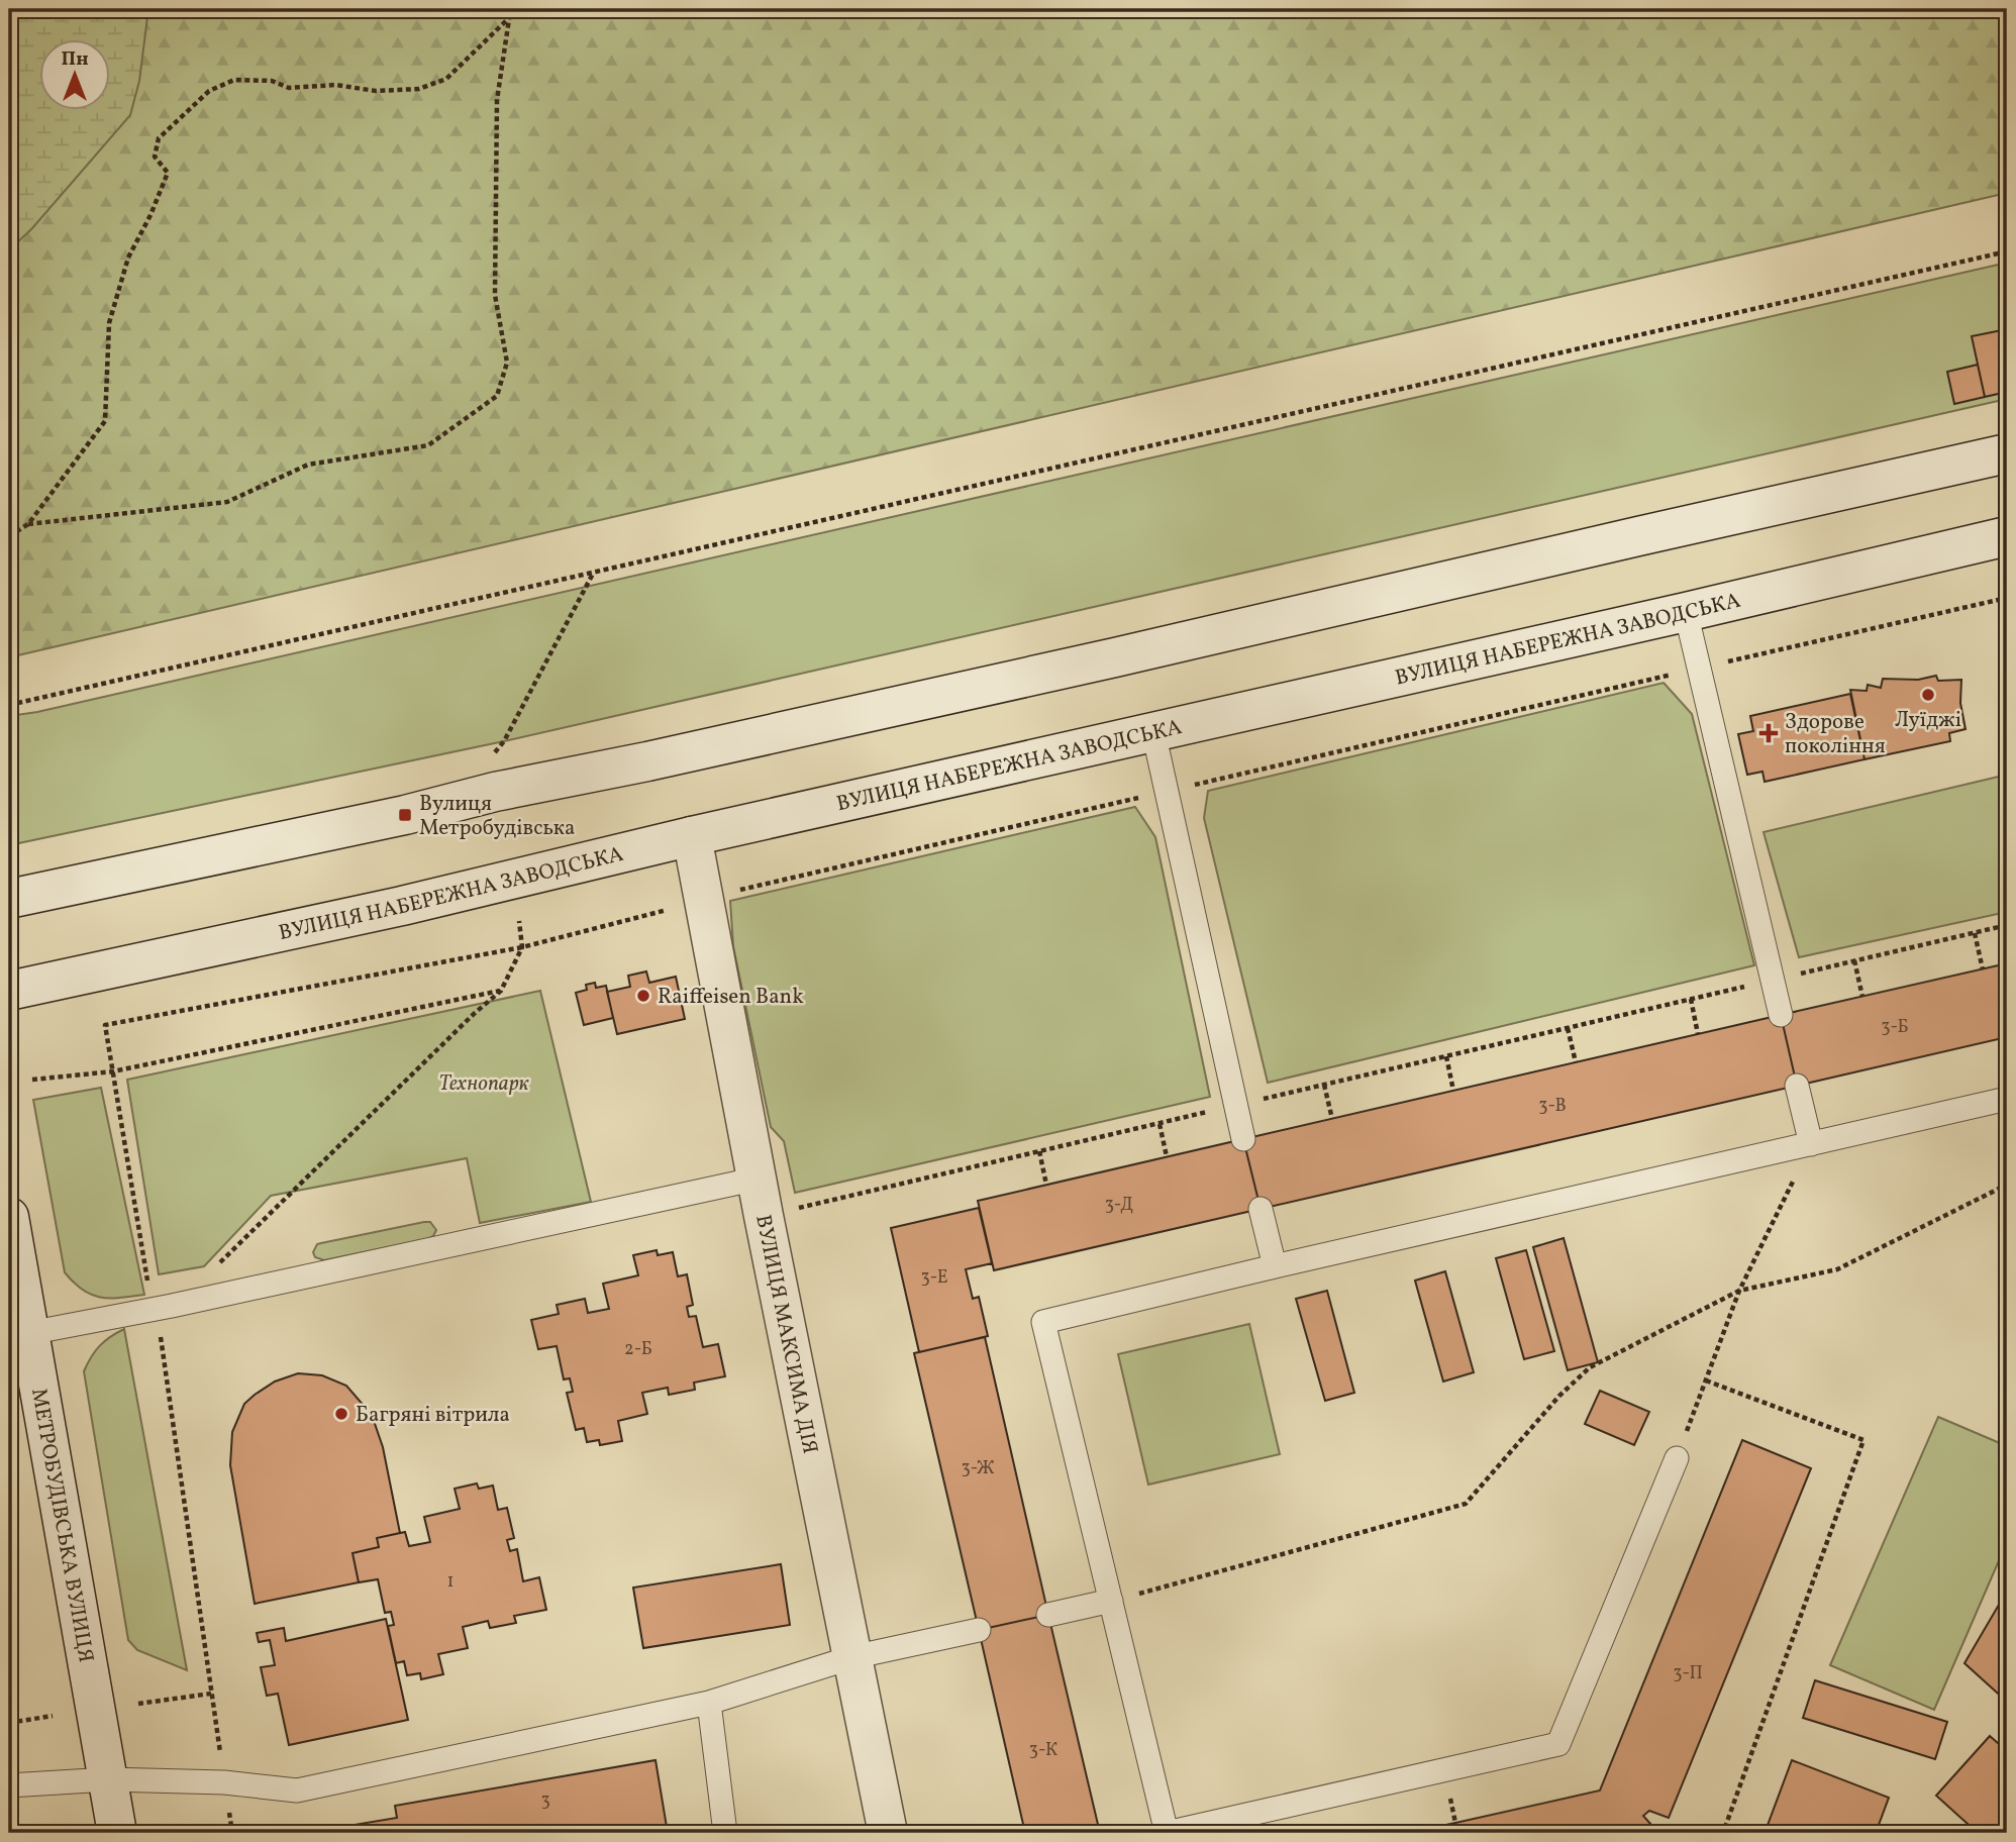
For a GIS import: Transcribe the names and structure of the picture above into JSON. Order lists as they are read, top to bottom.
{
  "streets": {
    "main road": ["ВУЛИЦЯ НАБЕРЕЖНА ЗАВОДСЬКА", "ВУЛИЦЯ МАКСИМА ДІЯ", "МЕТРОБУДІВСЬКА ВУЛИЦЯ"]
  },
  "crossings": [
    ["ВУЛИЦЯ НАБЕРЕЖНА ЗАВОДСЬКА", "ВУЛИЦЯ МАКСИМА ДІЯ"]
  ],
  "parks": ["Технопарк"],
  "places": {
    "other": ["Луїджі", "Raiffeisen Bank", "Багряні вітрила"],
    "health": ["Здорове покоління"],
    "transit": ["Вулиця Метробудівська"]
  },
  "house_numbers": [
    "3-Б",
    "3-В",
    "3-Д",
    "3-Е",
    "2-Б",
    "3-Ж",
    "1",
    "3-П",
    "3-К",
    "3"
  ],
  "north": "top"
}
